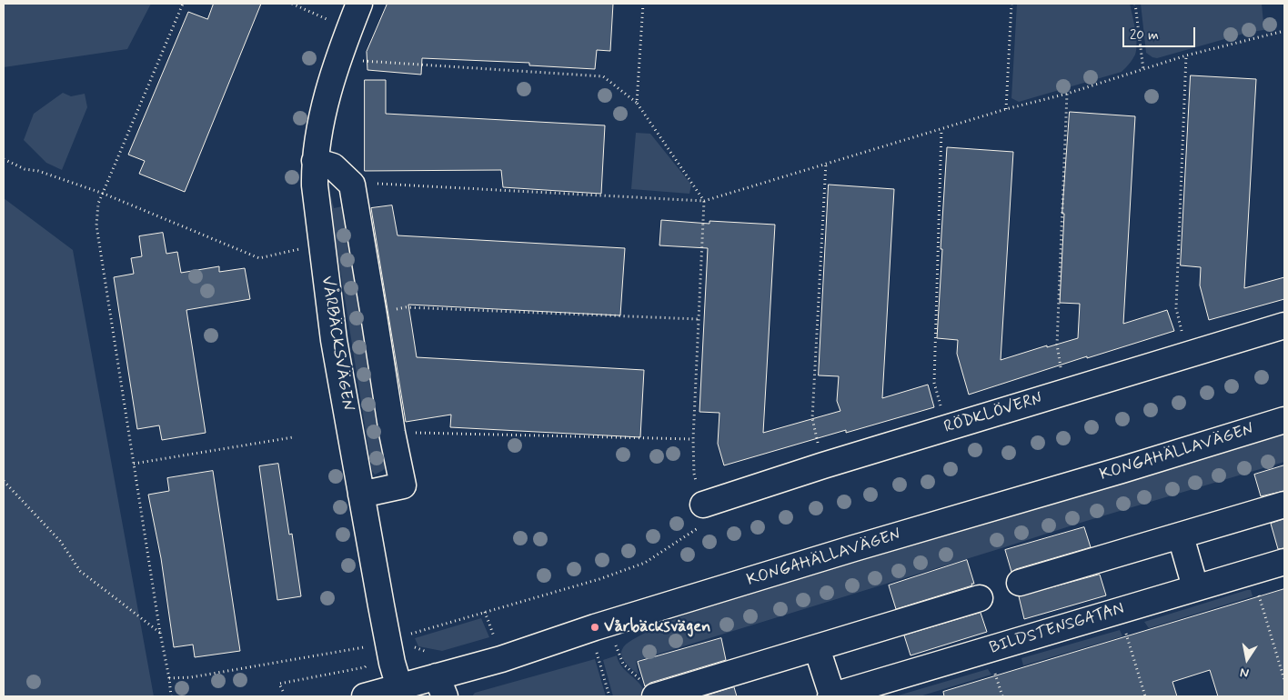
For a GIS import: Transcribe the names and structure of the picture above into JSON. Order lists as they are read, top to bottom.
{
  "streets": {
    "street": [
      "VÅRBÄCKSVÄGEN",
      "RÖDKLÖVERN",
      "KONGAHÄLLAVÄGEN",
      "BILDSTENSGATAN"
    ]
  },
  "crossings": [
    ["VÅRBÄCKSVÄGEN", "KONGAHÄLLAVÄGEN"]
  ],
  "places": ["Vårbäcksvägen"],
  "scale_bar": "20 m",
  "north": "bottom"
}
